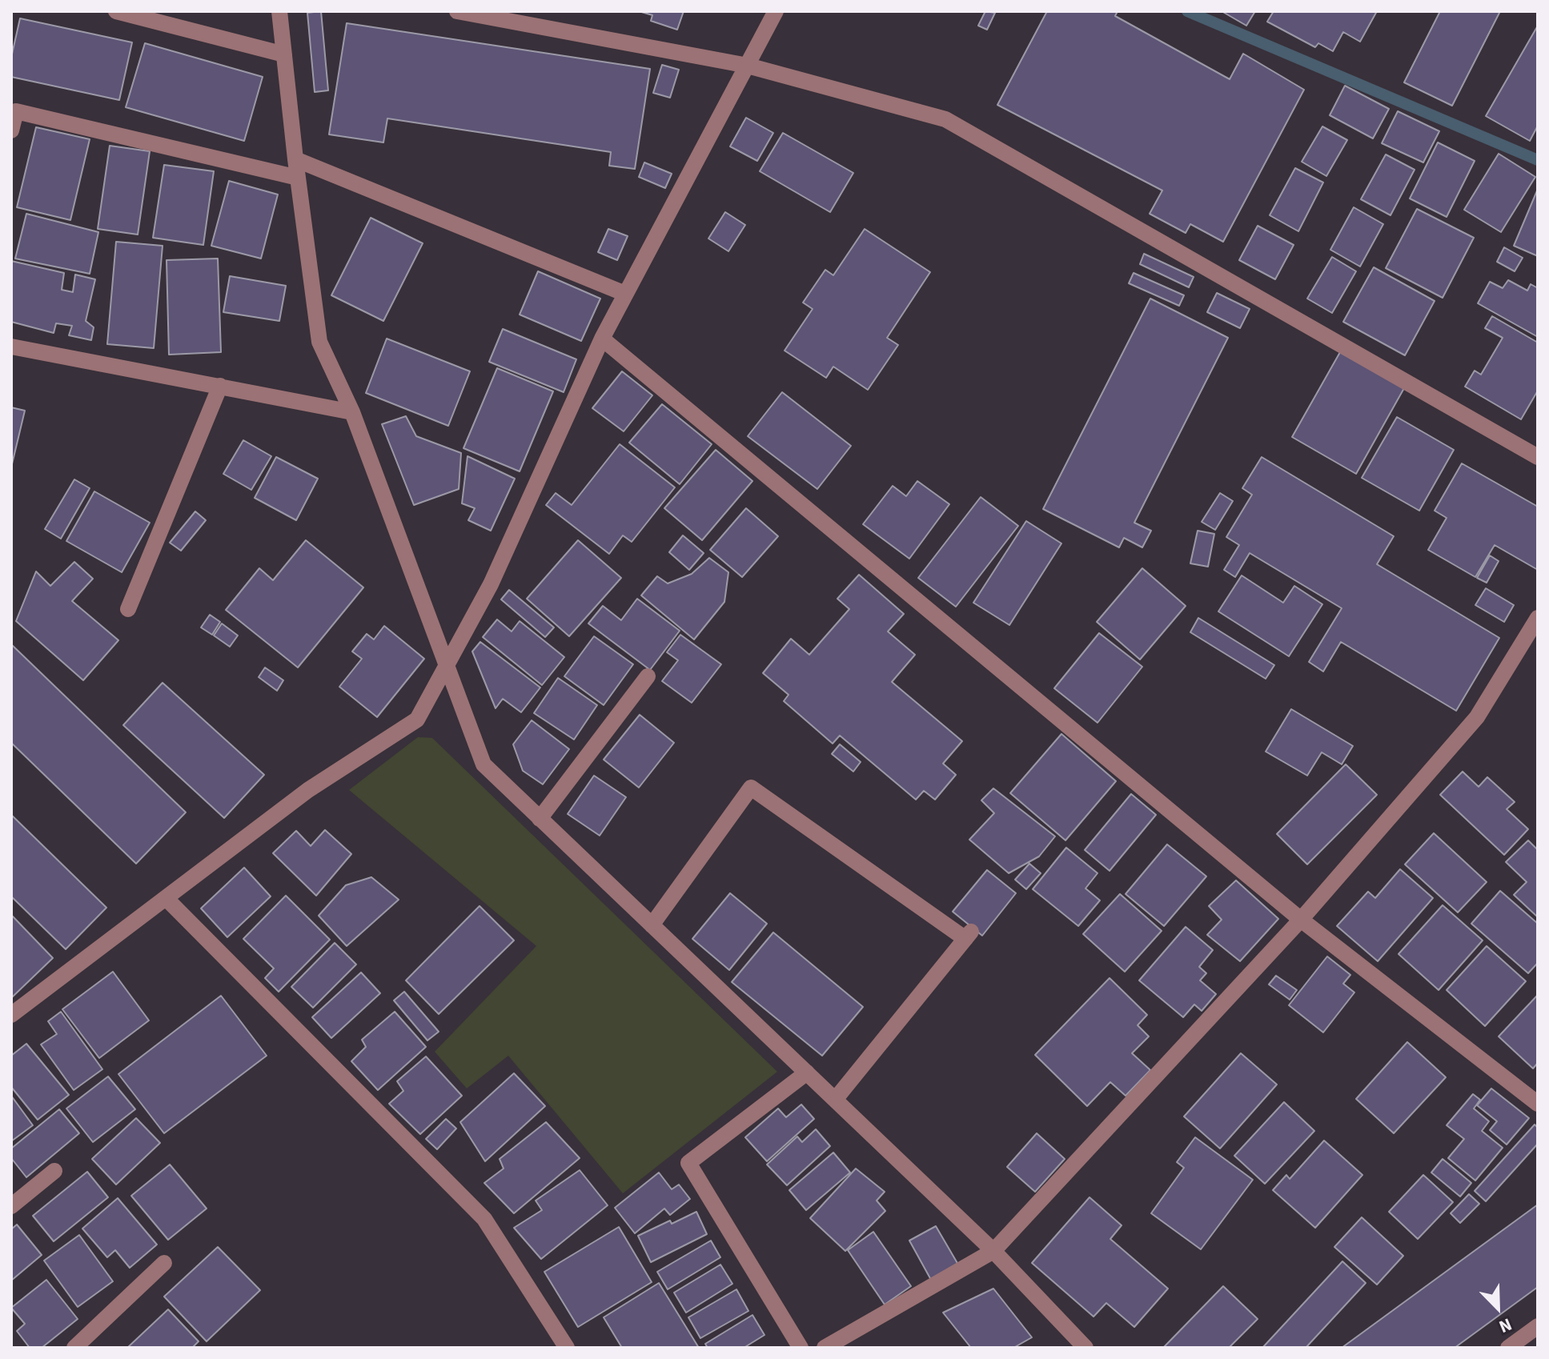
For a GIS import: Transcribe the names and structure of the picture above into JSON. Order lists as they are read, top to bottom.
{
  "north": "bottom right"
}
